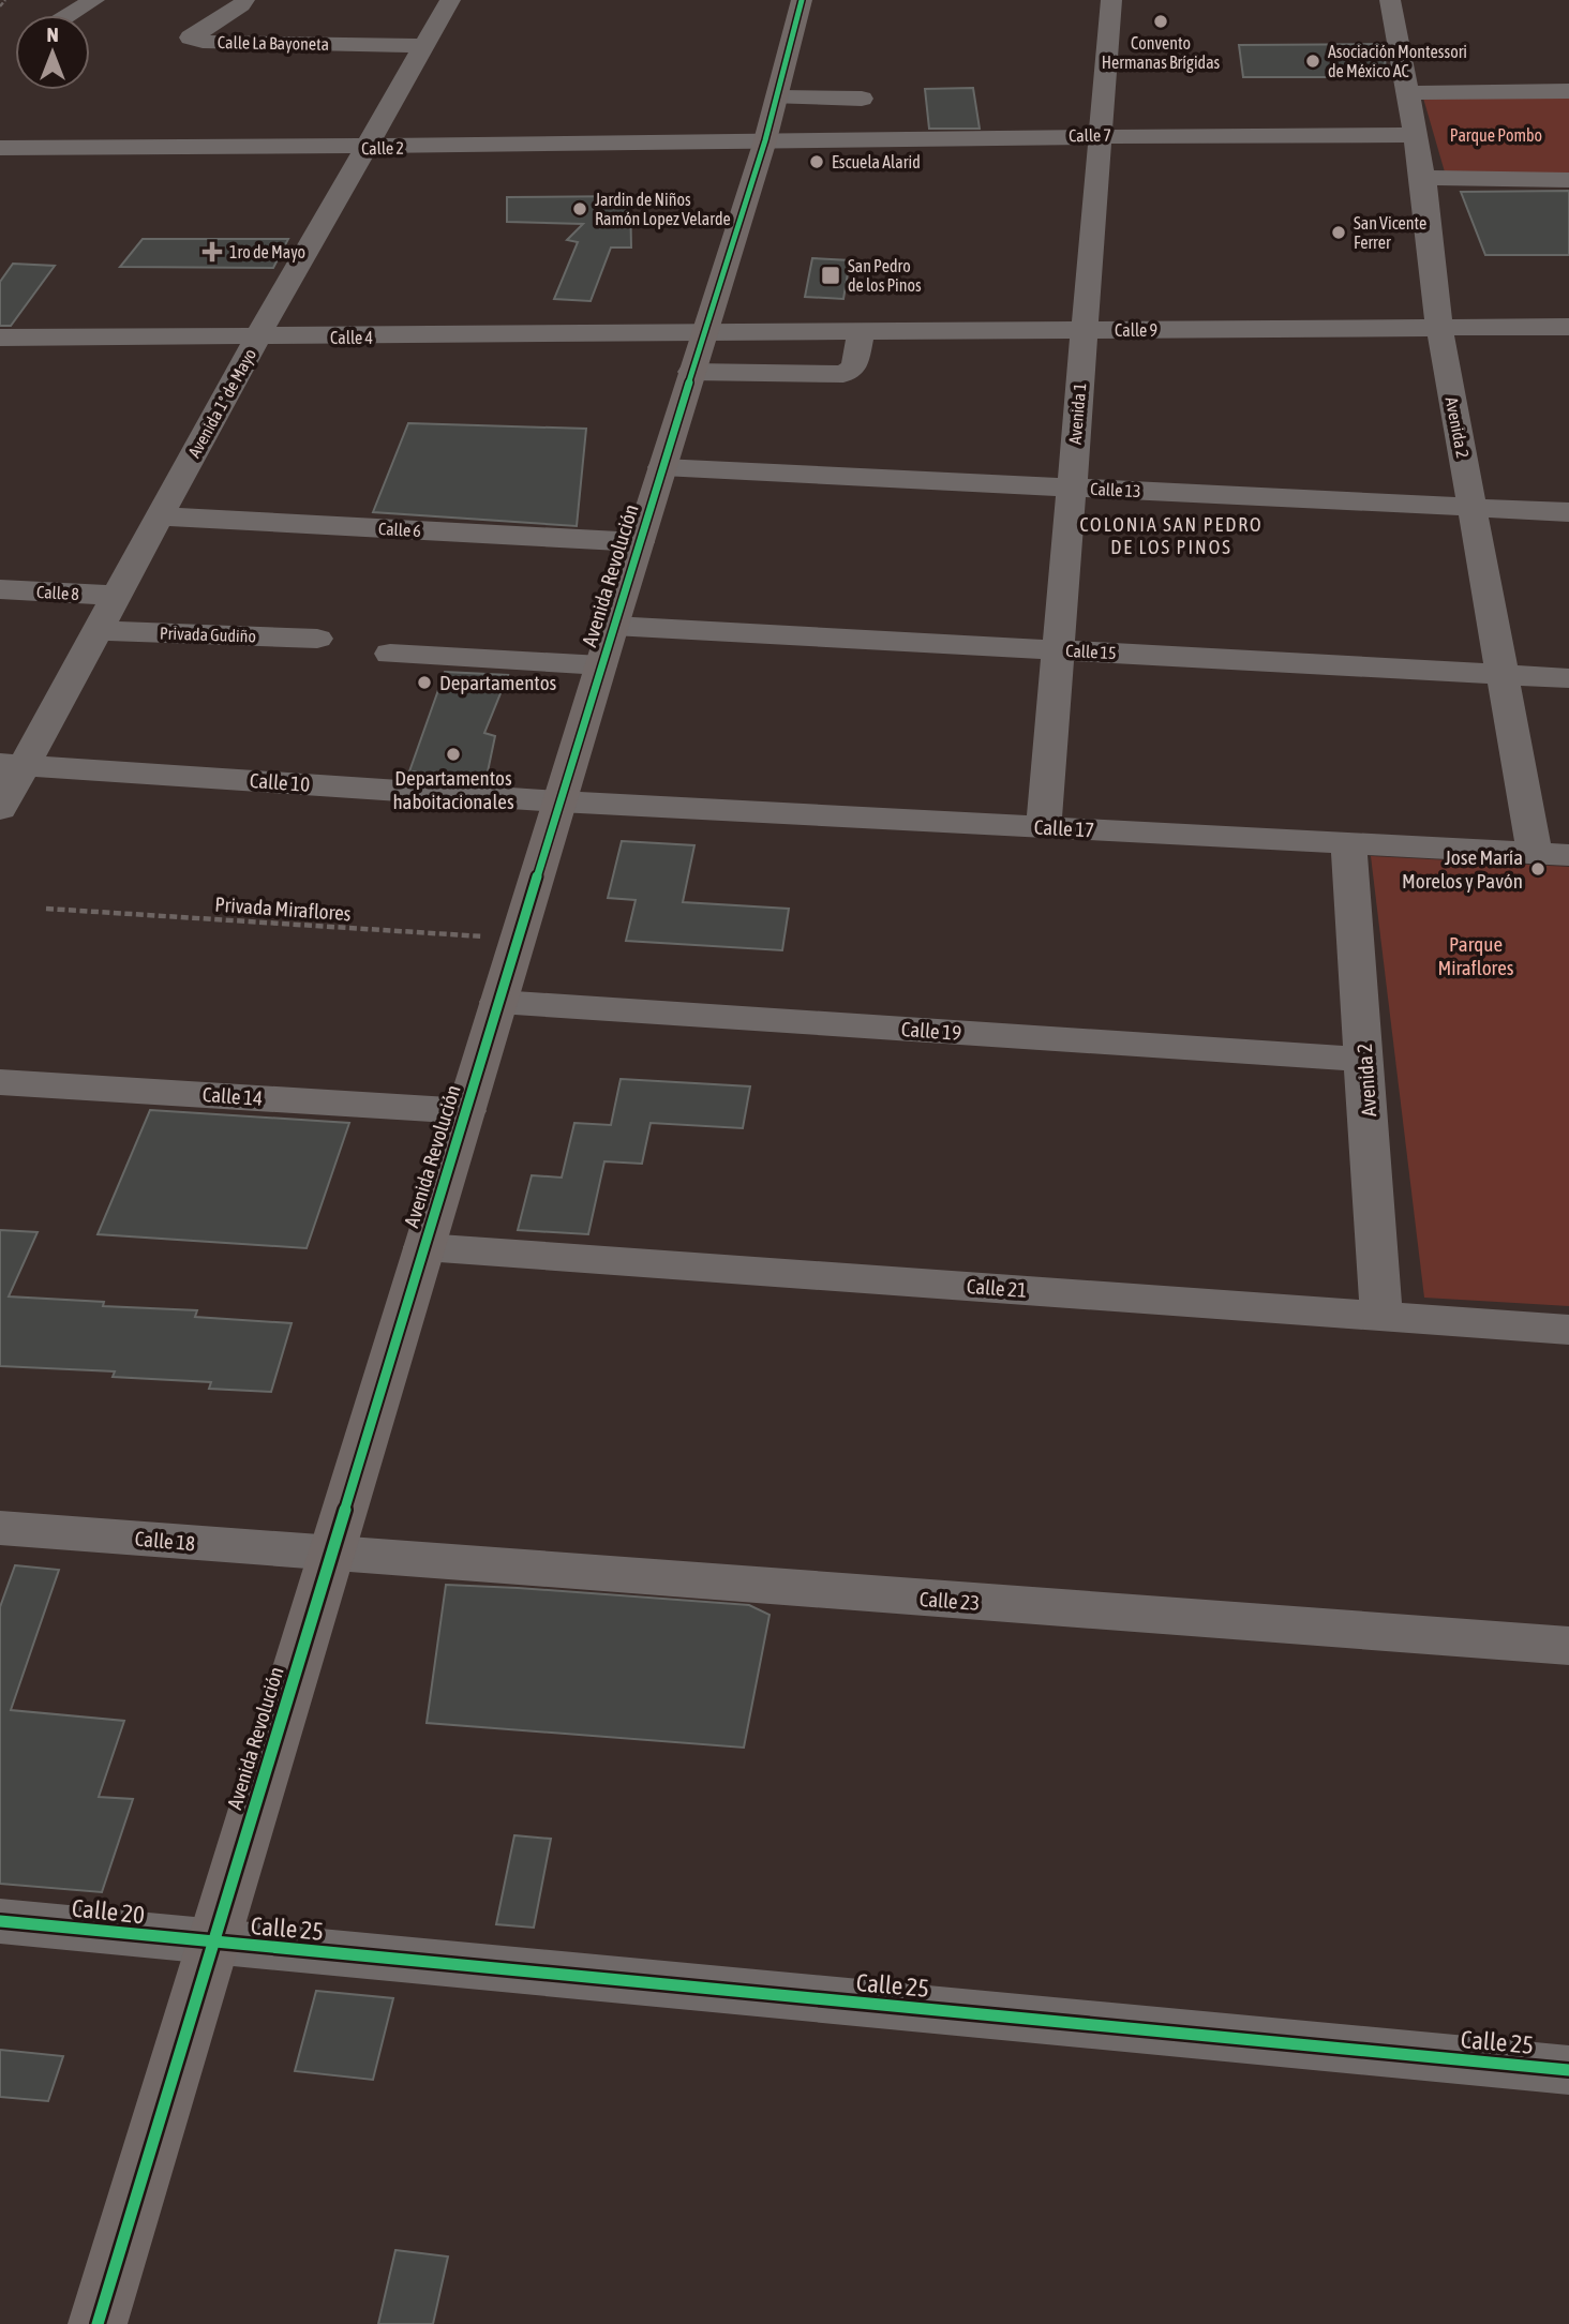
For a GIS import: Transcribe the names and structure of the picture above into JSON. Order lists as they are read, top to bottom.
{
  "streets": {
    "main road": ["Avenida Revolución"],
    "street": [
      "Calle La Bayoneta",
      "Calle 7",
      "Calle 2",
      "Calle 9",
      "Calle 4",
      "Avenida 1º de Mayo",
      "Avenida 1",
      "Avenida 2",
      "Calle 13",
      "Calle 6",
      "Calle 8",
      "Privada Gudiño",
      "Calle 15",
      "Calle 10",
      "Calle 17",
      "Calle 19",
      "Calle 14",
      "Calle 21",
      "Calle 18",
      "Calle 23",
      "Calle 20",
      "Calle 25"
    ],
    "path": ["Privada Miraflores"]
  },
  "crossings": [
    ["Calle La Bayoneta", "Avenida 1º de Mayo"],
    ["Calle 7", "Calle 2"],
    ["Calle 7", "Avenida 1"],
    ["Calle 7", "Avenida 2"],
    ["Calle 7", "Avenida Revolución"],
    ["Calle 2", "Avenida 1º de Mayo"],
    ["Calle 2", "Avenida Revolución"],
    ["Calle 9", "Calle 4"],
    ["Calle 9", "Avenida 1"],
    ["Calle 9", "Avenida 2"],
    ["Calle 9", "Avenida Revolución"],
    ["Calle 4", "Avenida 1º de Mayo"],
    ["Calle 4", "Avenida Revolución"],
    ["Avenida 1º de Mayo", "Calle 6"],
    ["Avenida 1º de Mayo", "Calle 8"],
    ["Avenida 1º de Mayo", "Privada Gudiño"],
    ["Avenida 1º de Mayo", "Calle 10"],
    ["Avenida 1", "Calle 13"],
    ["Avenida 1", "Calle 15"],
    ["Avenida 1", "Calle 17"],
    ["Avenida 2", "Calle 13"],
    ["Avenida 2", "Calle 15"],
    ["Avenida 2", "Calle 17"],
    ["Avenida 2", "Calle 19"],
    ["Avenida 2", "Calle 21"],
    ["Calle 13", "Avenida Revolución"],
    ["Calle 6", "Avenida Revolución"],
    ["Avenida Revolución", "Calle 15"],
    ["Avenida Revolución", "Calle 10"],
    ["Avenida Revolución", "Calle 17"],
    ["Avenida Revolución", "Privada Miraflores"],
    ["Avenida Revolución", "Calle 19"],
    ["Avenida Revolución", "Calle 14"],
    ["Avenida Revolución", "Calle 21"],
    ["Avenida Revolución", "Calle 18"],
    ["Avenida Revolución", "Calle 23"],
    ["Avenida Revolución", "Calle 20"],
    ["Avenida Revolución", "Calle 25"],
    ["Calle 10", "Calle 17"],
    ["Calle 18", "Calle 23"],
    ["Calle 20", "Calle 25"]
  ],
  "districts": ["COLONIA SAN PEDRO DE LOS PINOS"],
  "parks": ["Parque Pombo", "Parque Miraflores"],
  "places": {
    "other": [
      "Convento Hermanas Brígidas",
      "Asociación Montessori de México AC",
      "Escuela Alarid",
      "Jardin de Niños Ramón Lopez Velarde",
      "San Vicente Ferrer",
      "Departamentos",
      "Departamentos haboitacionales",
      "Jose María Morelos y Pavón"
    ],
    "health": ["1ro de Mayo"],
    "transit": ["San Pedro de los Pinos"]
  },
  "north": "top"
}
